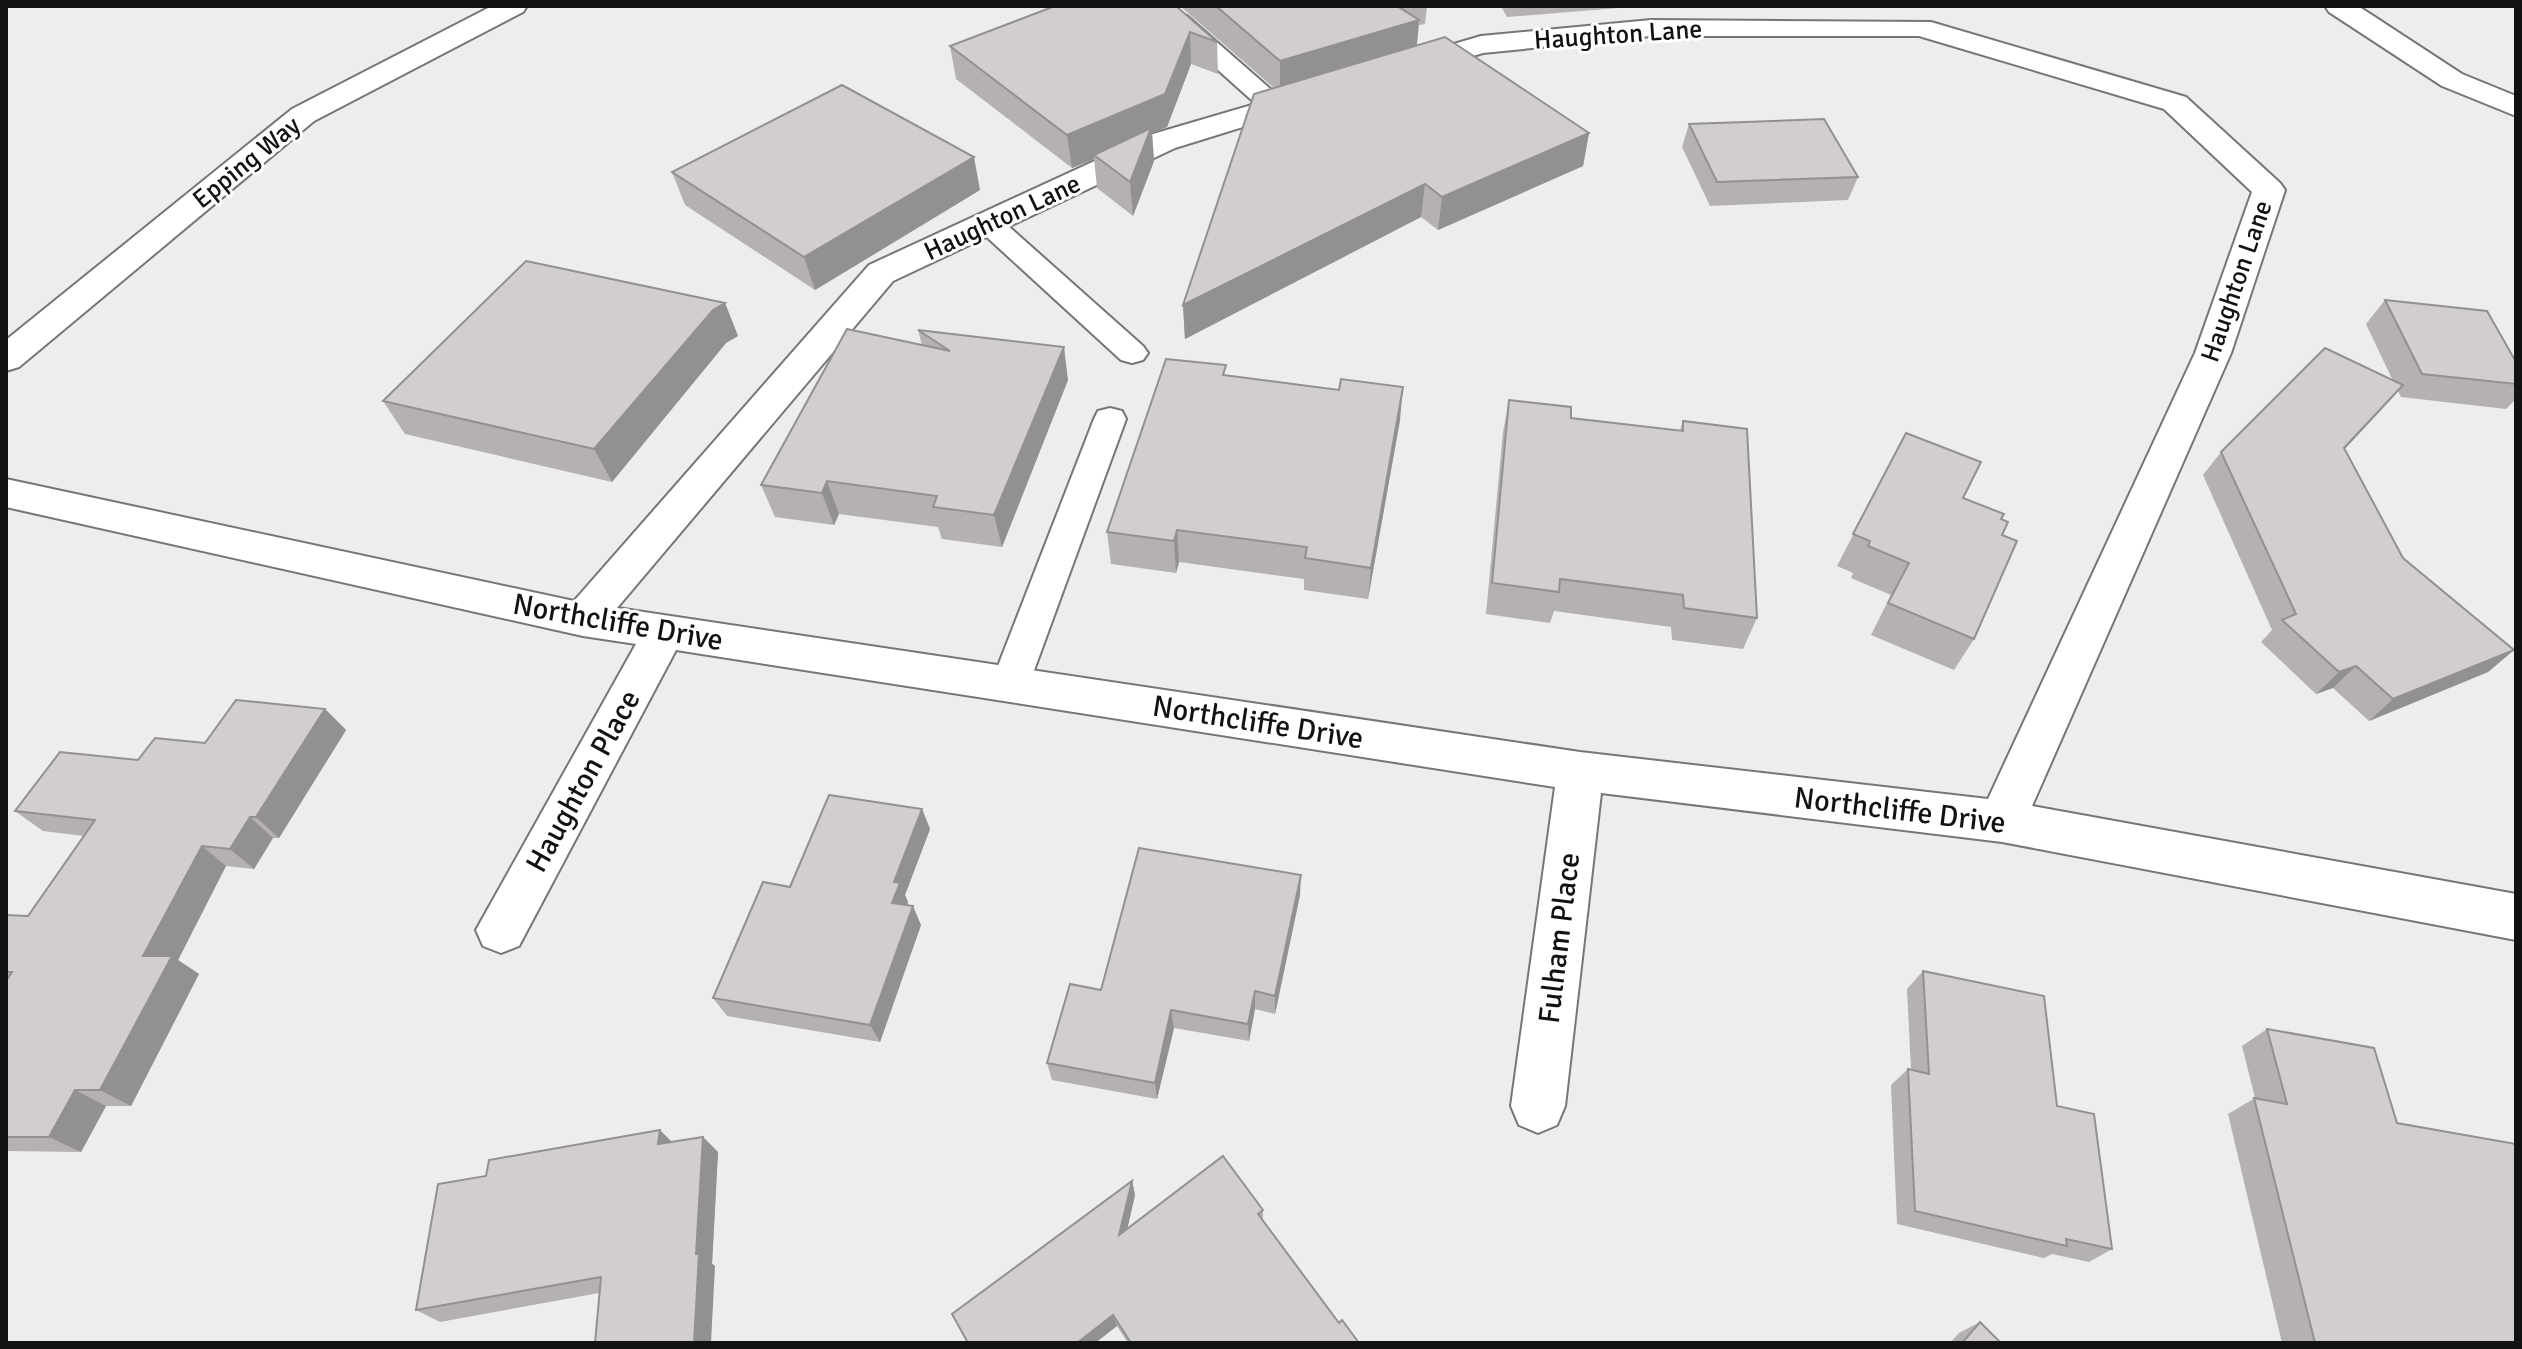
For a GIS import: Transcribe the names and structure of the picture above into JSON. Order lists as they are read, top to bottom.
{
  "streets": {
    "street": [
      "Haughton Lane",
      "Epping Way",
      "Northcliffe Drive",
      "Haughton Place",
      "Fulham Place"
    ]
  },
  "crossings": [
    ["Haughton Lane", "Northcliffe Drive"],
    ["Northcliffe Drive", "Haughton Place"],
    ["Northcliffe Drive", "Fulham Place"]
  ]
}
